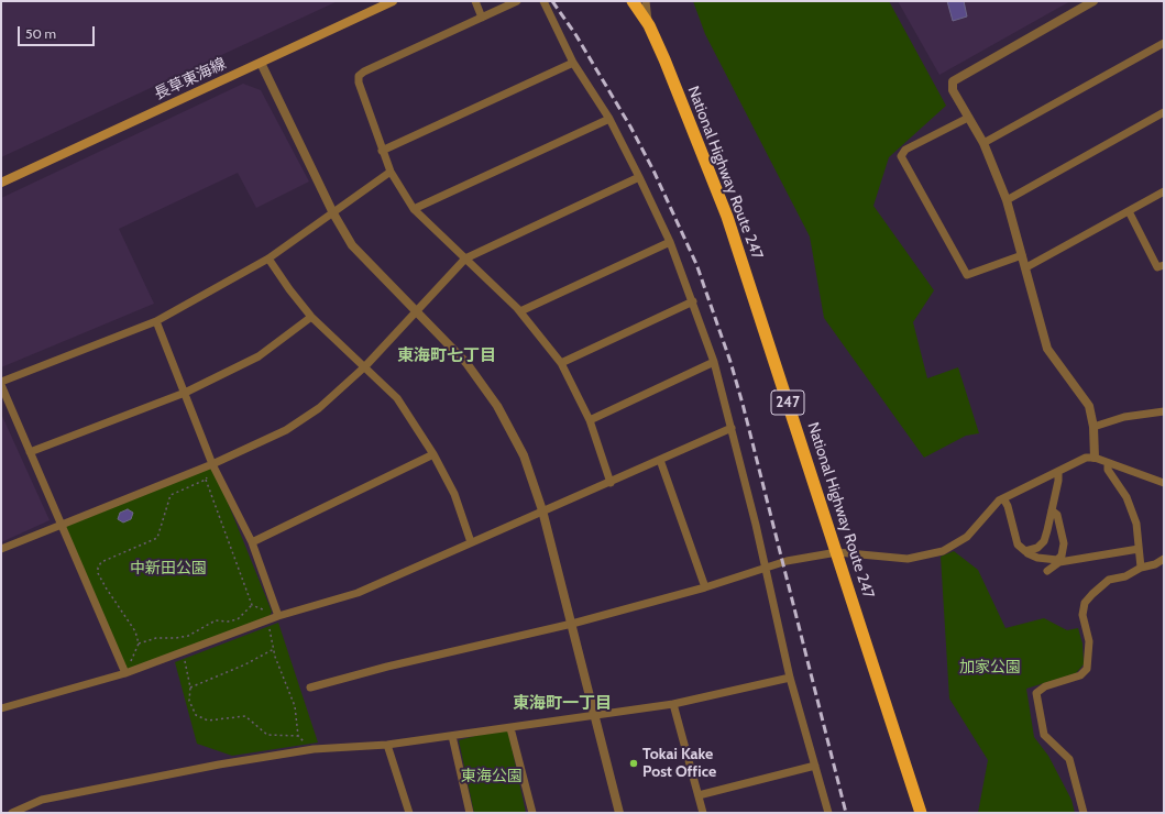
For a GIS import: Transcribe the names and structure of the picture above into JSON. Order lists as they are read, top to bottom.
{
  "streets": {
    "highway": ["National Highway Route 247", "247"],
    "main road": ["長草東海線"]
  },
  "districts": ["東海町七丁目", "東海町一丁目"],
  "parks": ["中新田公園", "加家公園", "東海公園"],
  "places": ["Tokai Kake Post Office"],
  "scale_bar": "50 m"
}
